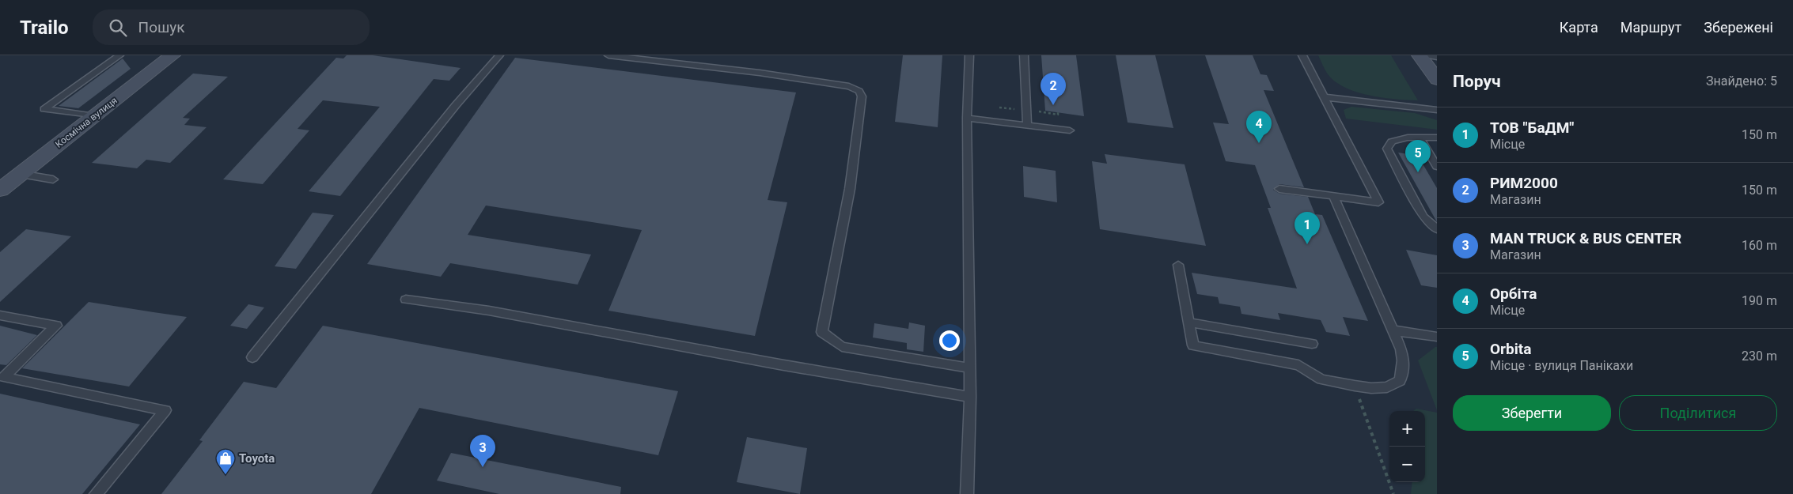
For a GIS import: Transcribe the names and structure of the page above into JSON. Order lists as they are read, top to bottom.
{
  "streets": {
    "main road": ["Космічна вулиця"]
  },
  "places": {
    "shop": ["Toyota"]
  },
  "page": {
    "header": "Trailo",
    "search": "Пошук",
    "nav": ["Карта", "Маршрут", "Збережені"],
    "heading": ["Поруч", "Знайдено: 5"],
    "pins": [
      "2",
      "4",
      "5",
      "1",
      "3"
    ],
    "list": [
      {
        "mark": "1",
        "name": "ТОВ \"БаДМ\"",
        "note": "Місце",
        "value": "150 m"
      },
      {
        "mark": "2",
        "name": "РИМ2000",
        "note": "Магазин",
        "value": "150 m"
      },
      {
        "mark": "3",
        "name": "MAN TRUCK & BUS CENTER",
        "note": "Магазин",
        "value": "160 m"
      },
      {
        "mark": "4",
        "name": "Орбіта",
        "note": "Місце",
        "value": "190 m"
      },
      {
        "mark": "5",
        "name": "Orbita",
        "note": "Місце · вулиця Панікахи",
        "value": "230 m"
      }
    ],
    "buttons": ["Зберегти", "Поділитися"],
    "map_buttons": ["+", "−"]
  }
}
